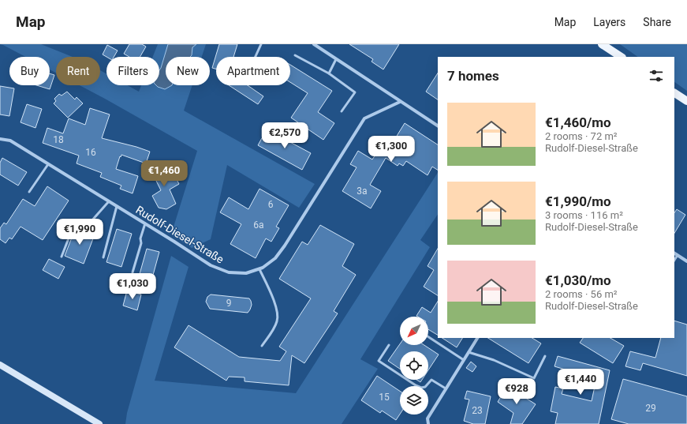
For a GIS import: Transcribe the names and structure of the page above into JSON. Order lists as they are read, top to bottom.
{
  "streets": {
    "street": ["Rudolf-Diesel-Straße"]
  },
  "house_numbers": [
    "18",
    "16",
    "3a",
    "6",
    "6a",
    "9",
    "15",
    "29",
    "23"
  ],
  "north": "bottom left",
  "page": {
    "header": "Map",
    "nav": ["Map", "Layers", "Share"],
    "chip": [
      "Buy",
      "Rent",
      "Filters",
      "New",
      "Apartment"
    ],
    "heading": "7 homes",
    "list": [
      {
        "name": "€1,460/mo",
        "note": "2 rooms · 72 m² · Rudolf-Diesel-Straße"
      },
      {
        "name": "€1,990/mo",
        "note": "3 rooms · 116 m² · Rudolf-Diesel-Straße"
      },
      {
        "name": "€1,030/mo",
        "note": "2 rooms · 56 m² · Rudolf-Diesel-Straße"
      }
    ],
    "price": [
      "€2,570",
      "€1,300",
      "€1,460",
      "€1,990",
      "€1,030",
      "€1,440",
      "€928"
    ]
  }
}
